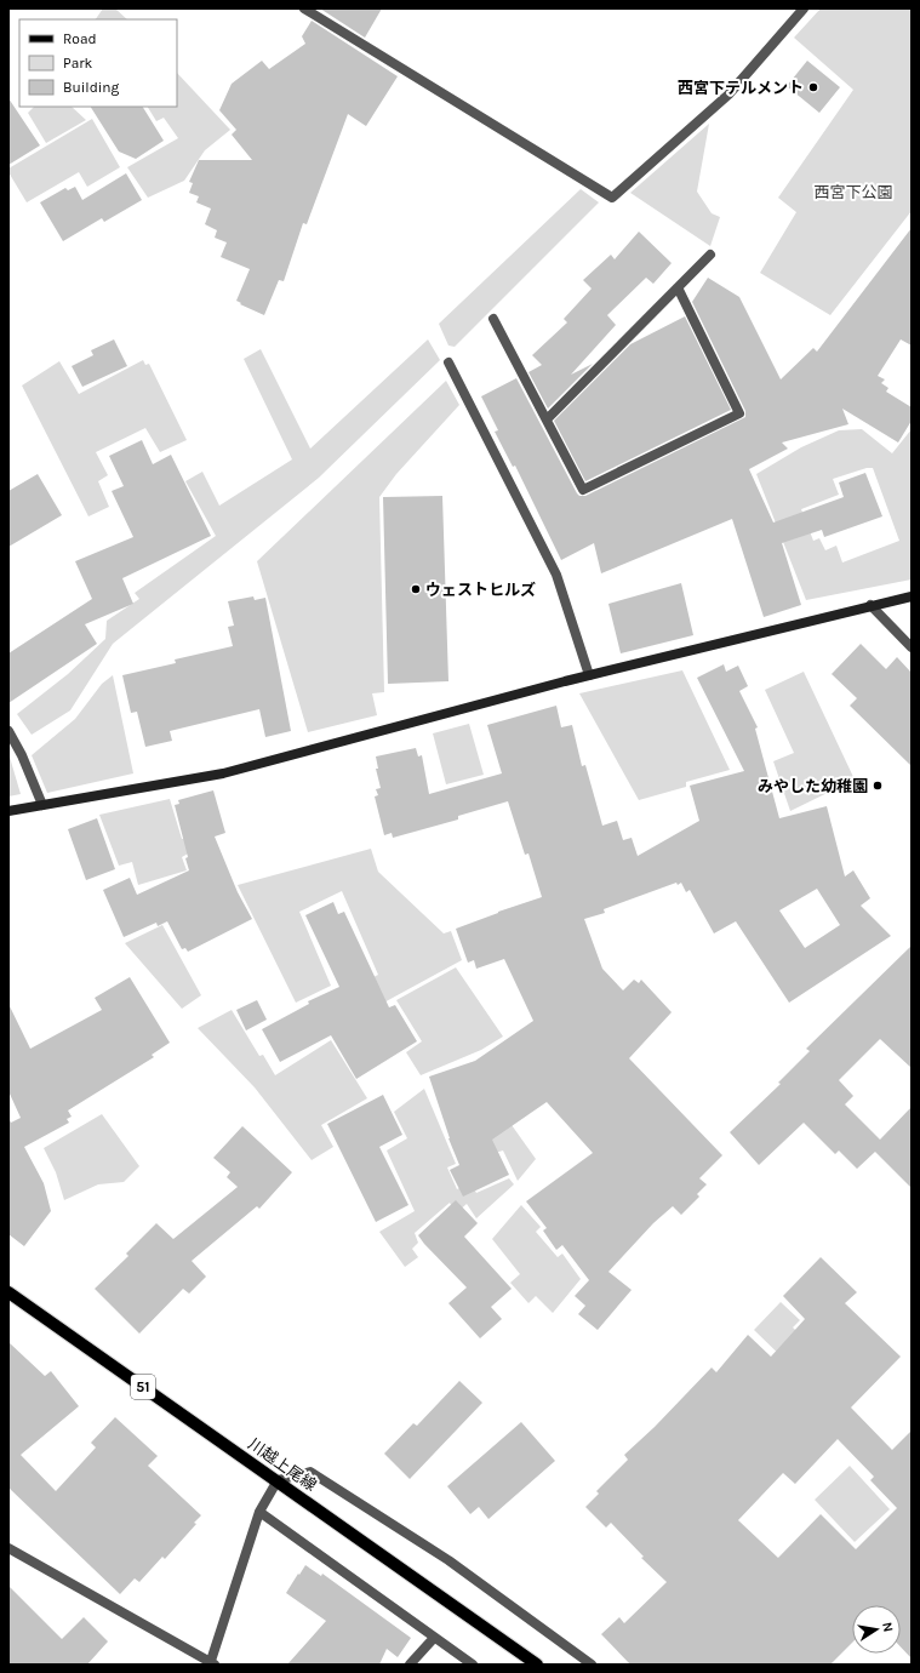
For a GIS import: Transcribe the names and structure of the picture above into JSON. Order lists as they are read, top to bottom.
{
  "streets": {
    "main road": ["51", "川越上尾線"]
  },
  "parks": ["西宮下公園"],
  "places": ["西宮下テルメント", "ウェストヒルズ", "みやした幼稚園"],
  "legend": ["Road", "Park", "Building"],
  "north": "right"
}
